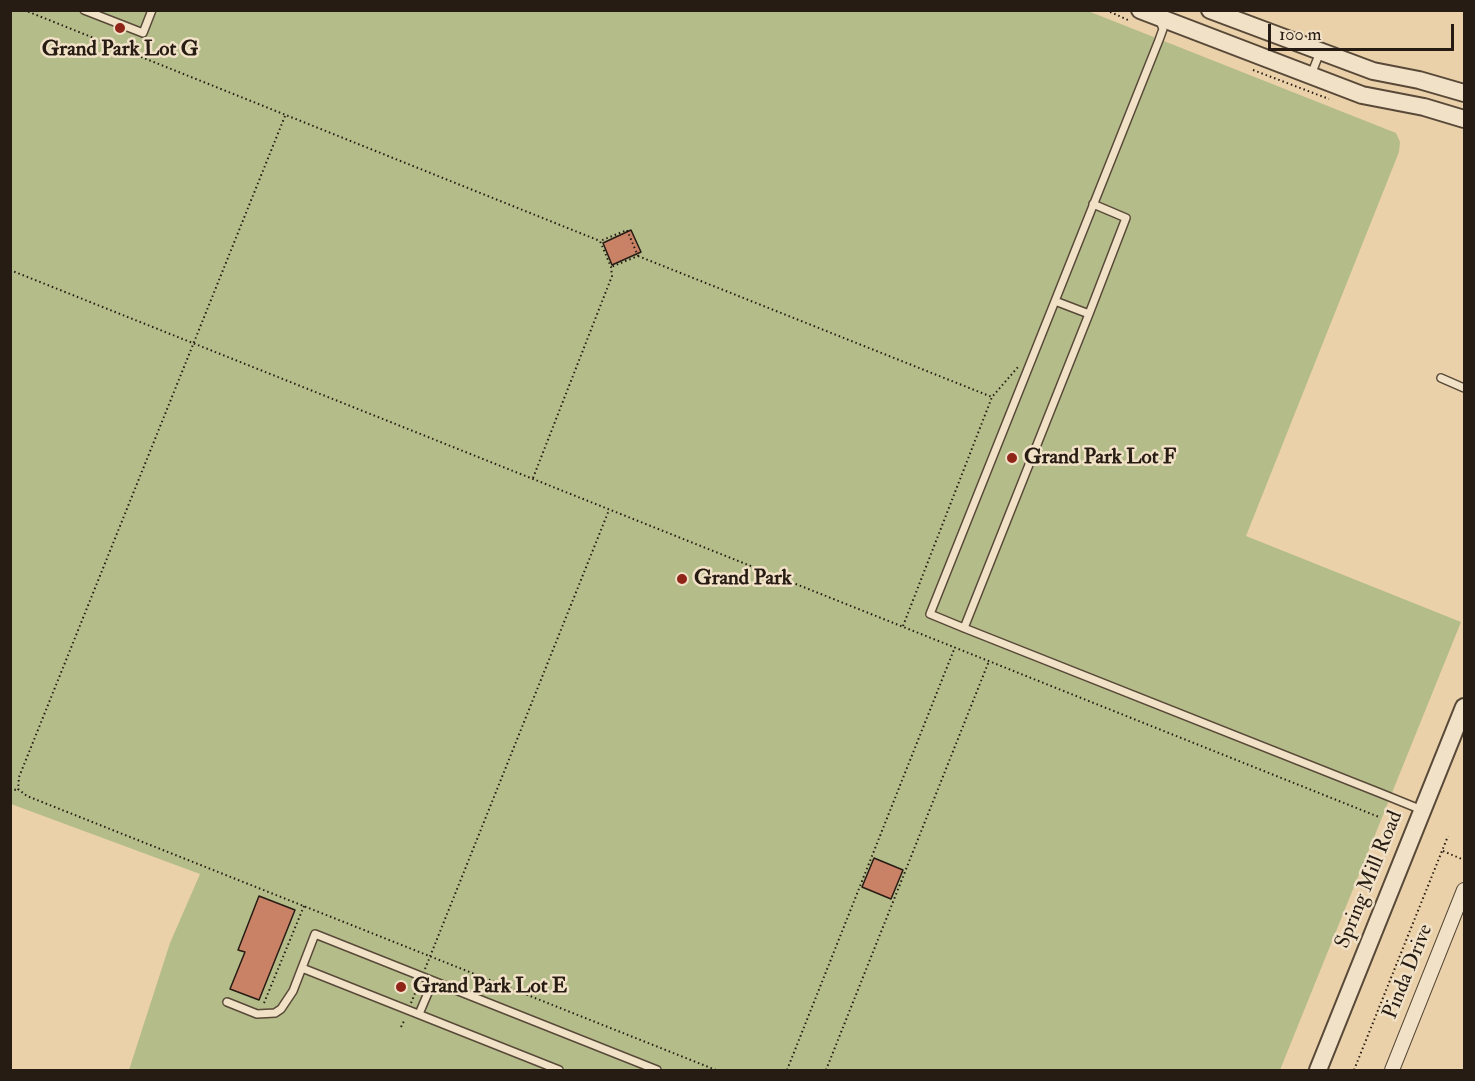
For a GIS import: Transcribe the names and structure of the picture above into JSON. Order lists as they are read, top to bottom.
{
  "streets": {
    "street": ["Spring Mill Road", "Pinda Drive"]
  },
  "places": [
    "Grand Park Lot G",
    "Grand Park Lot F",
    "Grand Park",
    "Grand Park Lot E"
  ],
  "scale_bar": "100 m"
}
